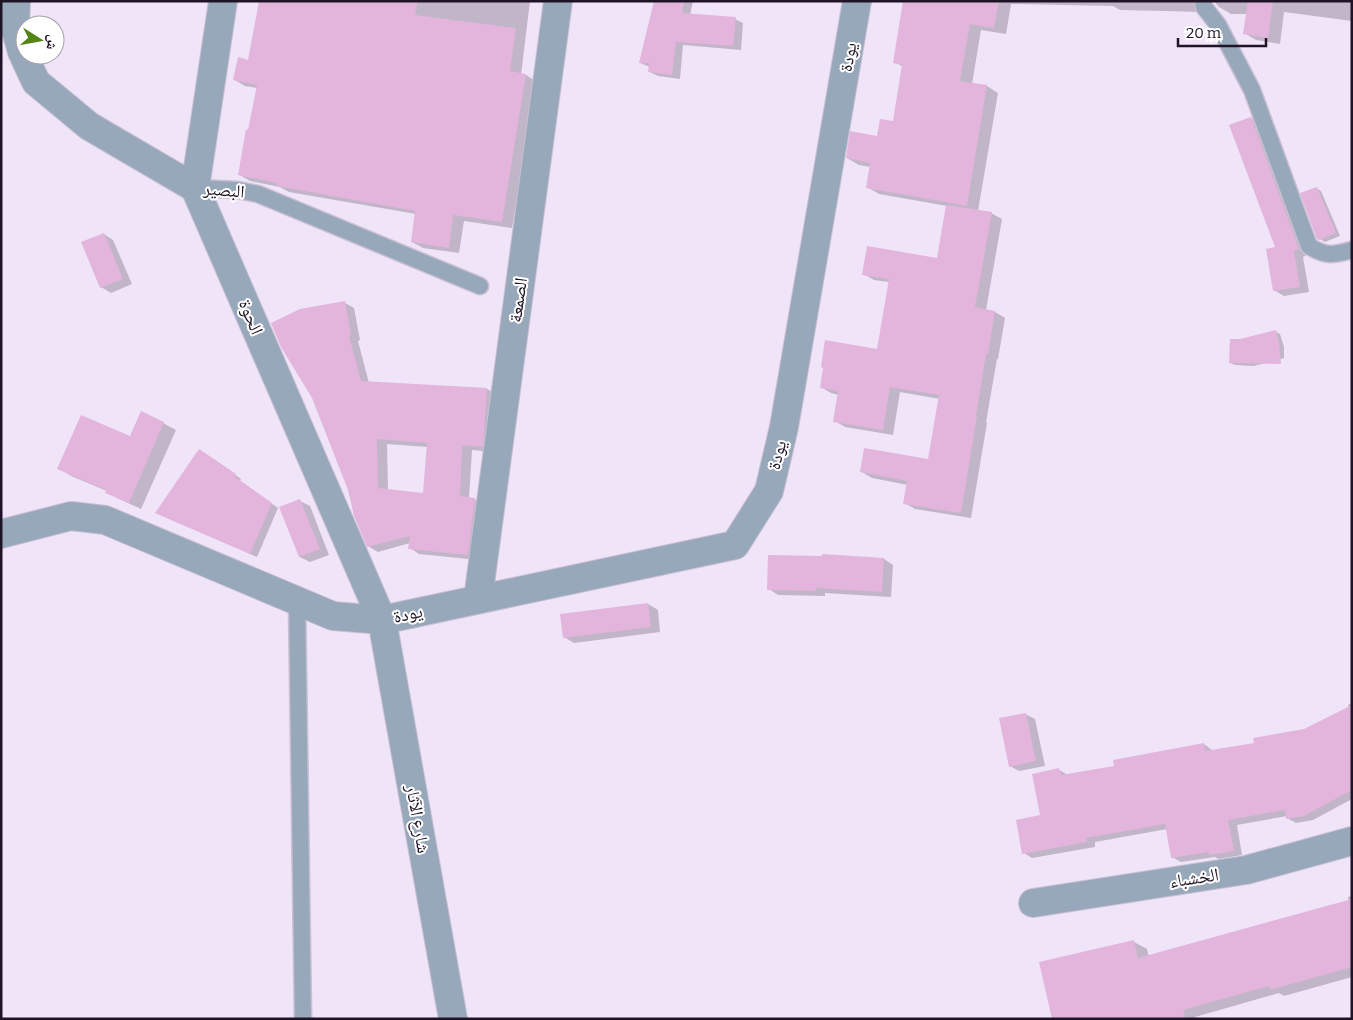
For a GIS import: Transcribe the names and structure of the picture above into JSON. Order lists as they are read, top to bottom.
{
  "streets": {
    "street": [
      "يودة",
      "البصير",
      "الصمعة",
      "الحوة",
      "شارع الآثار",
      "الخشباء"
    ]
  },
  "crossings": [
    ["يودة", "الصمعة"],
    ["يودة", "الحوة"],
    ["يودة", "شارع الآثار"],
    ["البصير", "الحوة"],
    ["الحوة", "شارع الآثار"]
  ],
  "scale_bar": "20 m",
  "north": "right"
}
